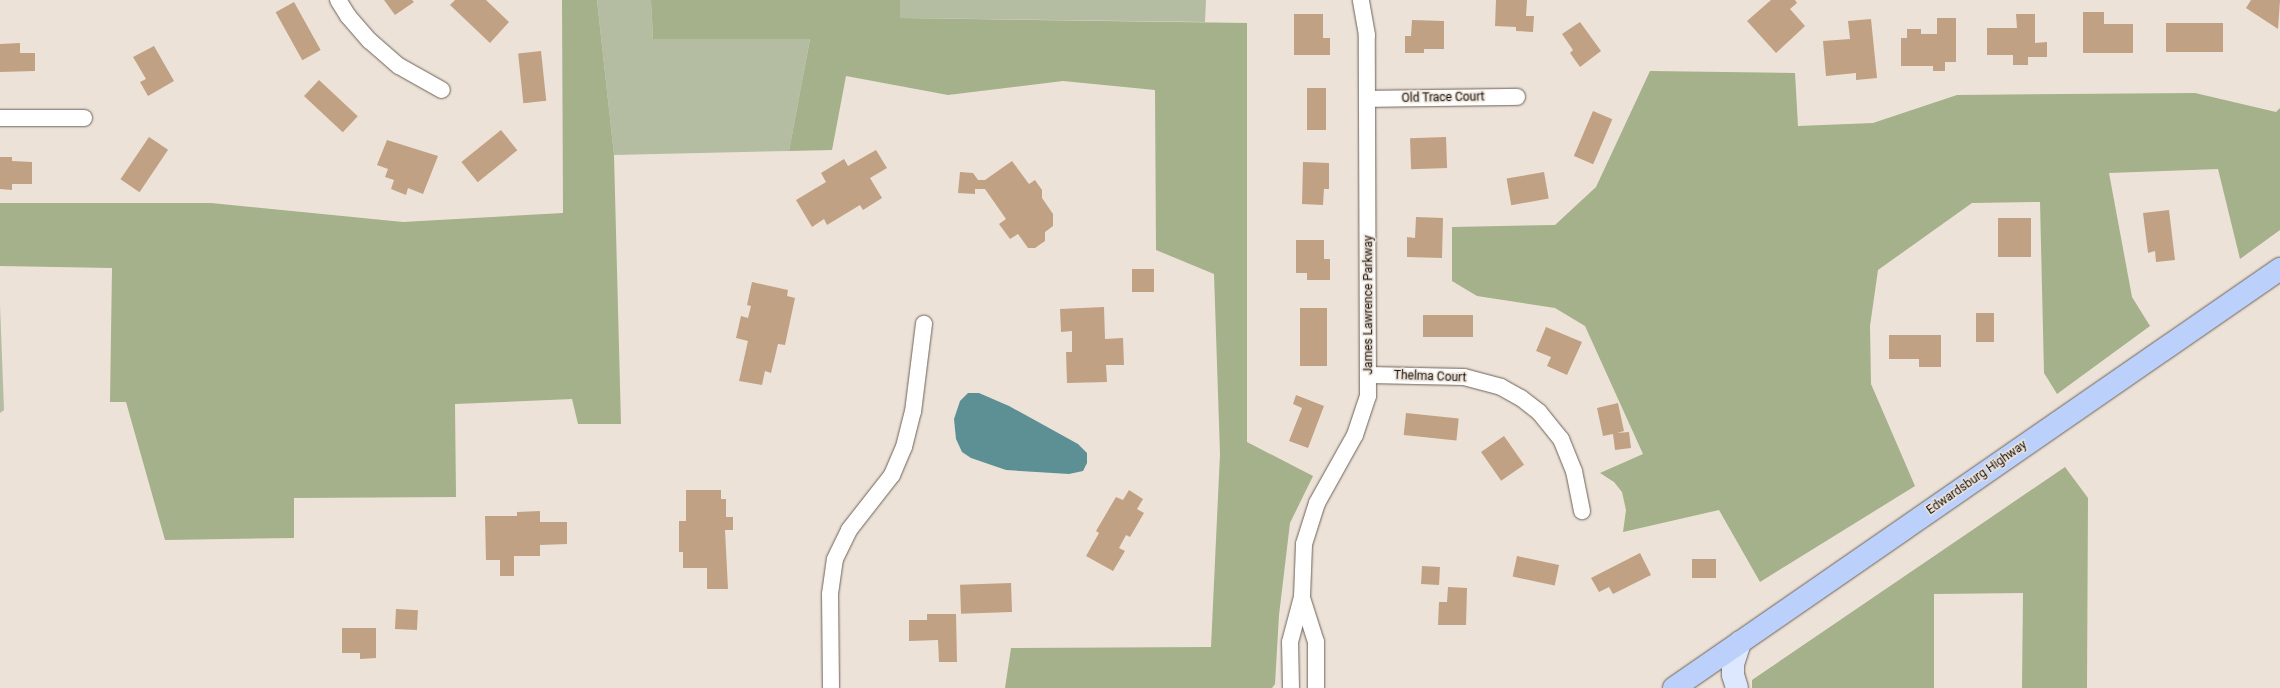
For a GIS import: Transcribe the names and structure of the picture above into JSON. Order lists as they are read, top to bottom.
{
  "streets": {
    "main road": ["Edwardsburg Highway"],
    "street": ["Old Trace Court", "James Lawrence Parkway", "Thelma Court"]
  },
  "crossings": [
    ["Old Trace Court", "James Lawrence Parkway"],
    ["James Lawrence Parkway", "Thelma Court"]
  ]
}
